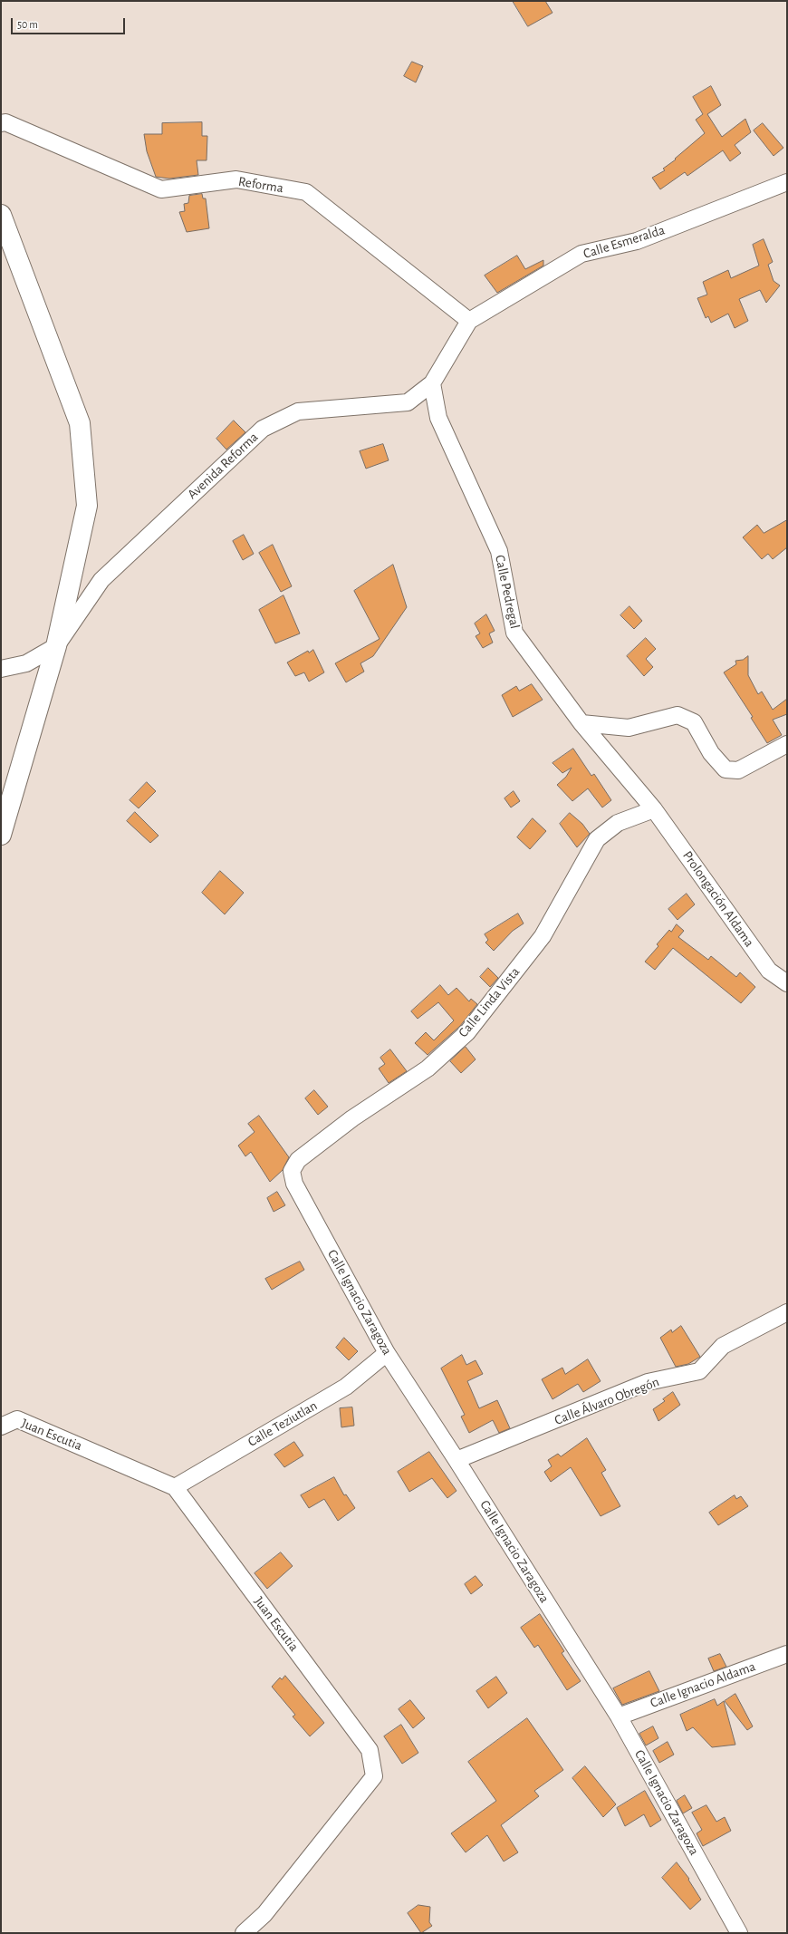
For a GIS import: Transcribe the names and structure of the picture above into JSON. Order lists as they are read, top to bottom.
{
  "streets": {
    "street": [
      "Reforma",
      "Calle Esmeralda",
      "Avenida Reforma",
      "Calle Pedregal",
      "Prolongación Aldama",
      "Calle Linda Vista",
      "Calle Ignacio Zaragoza",
      "Calle Álvaro Obregón",
      "Calle Teziutlan",
      "Juan Escutia",
      "Calle Ignacio Aldama"
    ]
  },
  "crossings": [
    ["Reforma", "Calle Esmeralda"],
    ["Reforma", "Avenida Reforma"],
    ["Calle Esmeralda", "Avenida Reforma"],
    ["Avenida Reforma", "Calle Pedregal"],
    ["Calle Pedregal", "Prolongación Aldama"],
    ["Calle Pedregal", "Calle Linda Vista"],
    ["Prolongación Aldama", "Calle Linda Vista"],
    ["Calle Linda Vista", "Calle Ignacio Zaragoza"],
    ["Calle Ignacio Zaragoza", "Calle Álvaro Obregón"],
    ["Calle Ignacio Zaragoza", "Calle Teziutlan"],
    ["Calle Ignacio Zaragoza", "Calle Ignacio Aldama"],
    ["Calle Teziutlan", "Juan Escutia"]
  ],
  "scale_bar": "50 m"
}
